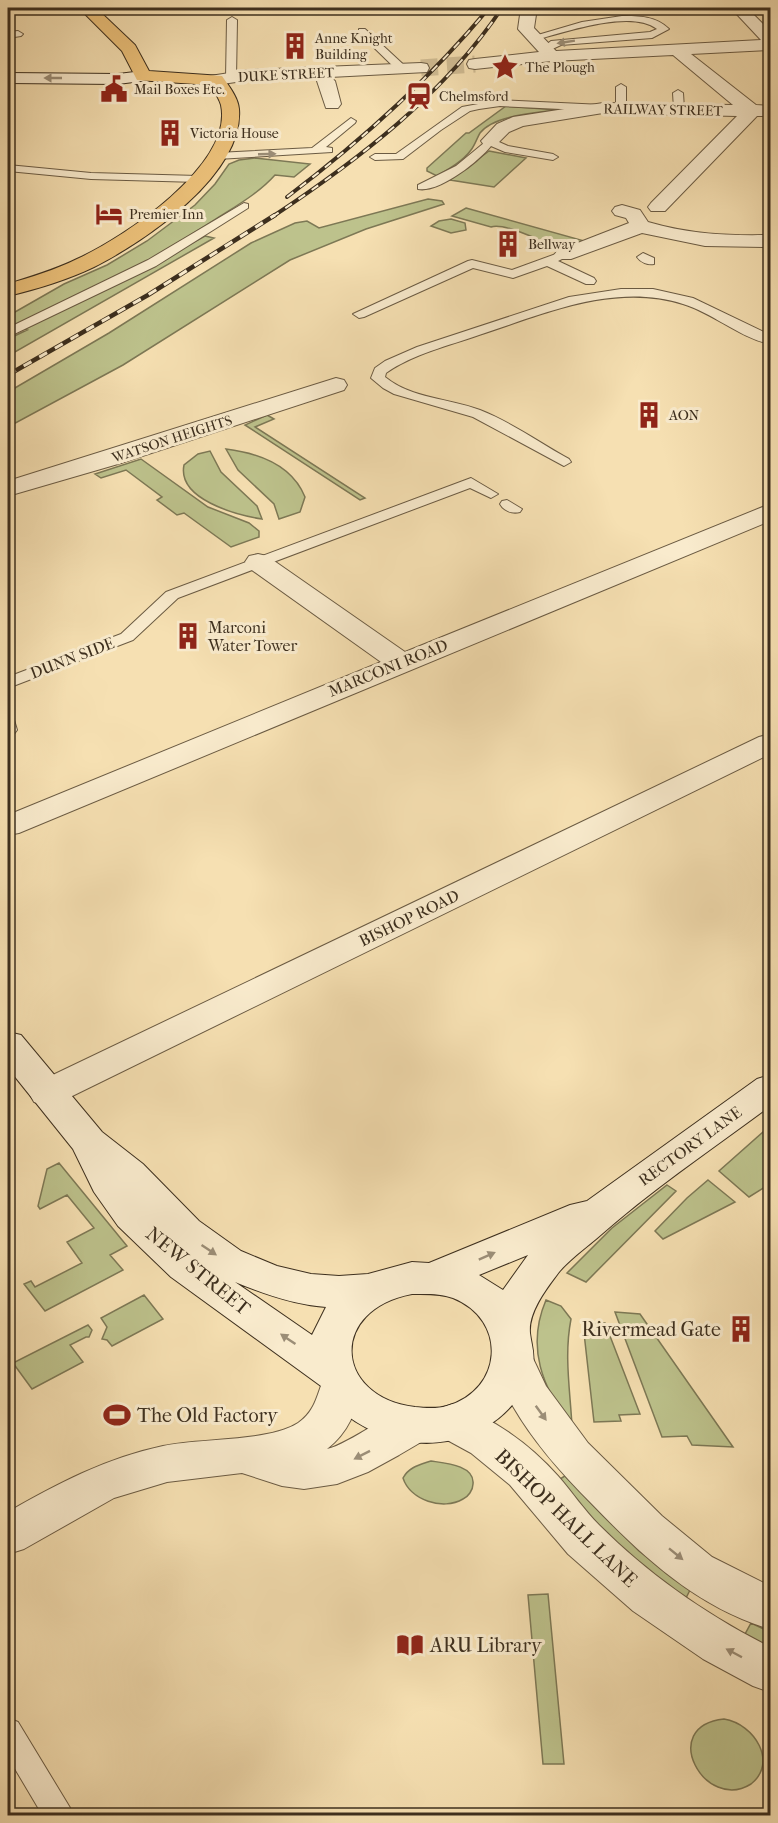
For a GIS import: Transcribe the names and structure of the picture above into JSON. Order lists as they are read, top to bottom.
{
  "streets": {
    "main road": ["DUKE STREET"],
    "street": [
      "RAILWAY STREET",
      "WATSON HEIGHTS",
      "MARCONI ROAD",
      "BISHOP ROAD",
      "RECTORY LANE",
      "NEW STREET",
      "BISHOP HALL LANE"
    ],
    "lane": ["DUNN SIDE"]
  },
  "crossings": [
    ["BISHOP ROAD", "NEW STREET"],
    ["RECTORY LANE", "NEW STREET"],
    ["RECTORY LANE", "BISHOP HALL LANE"],
    ["NEW STREET", "BISHOP HALL LANE"]
  ],
  "places": {
    "building": [
      "Anne Knight Building",
      "Victoria House",
      "Bellway",
      "AON",
      "Marconi Water Tower",
      "Rivermead Gate"
    ],
    "place": ["The Plough"],
    "public building": ["Mail Boxes Etc."],
    "station": ["Chelmsford"],
    "hotel": ["Premier Inn"],
    "sports": ["The Old Factory"],
    "library": ["ARU Library"]
  }
}
